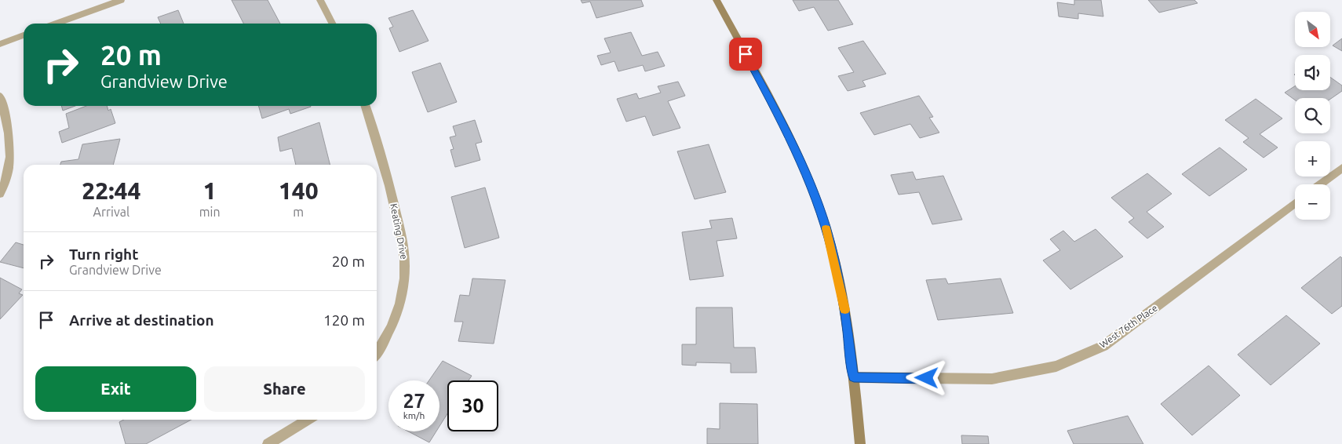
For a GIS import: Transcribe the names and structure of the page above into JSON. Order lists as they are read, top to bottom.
{
  "streets": {
    "street": ["Keating Drive", "West 76th Place"]
  },
  "north": "bottom right",
  "page": {
    "map_buttons": ["+", "−"],
    "turn": ["20 m", "Grandview Drive"],
    "eta": [
      "22:44",
      "Arrival",
      "1",
      "min",
      "140",
      "m"
    ],
    "list": [
      {
        "name": "Turn right",
        "note": "Grandview Drive",
        "value": "20 m"
      },
      {
        "name": "Arrive at destination",
        "value": "120 m"
      }
    ],
    "buttons": ["Exit", "Share"],
    "speed": "27 km/h",
    "limit": "30"
  }
}
